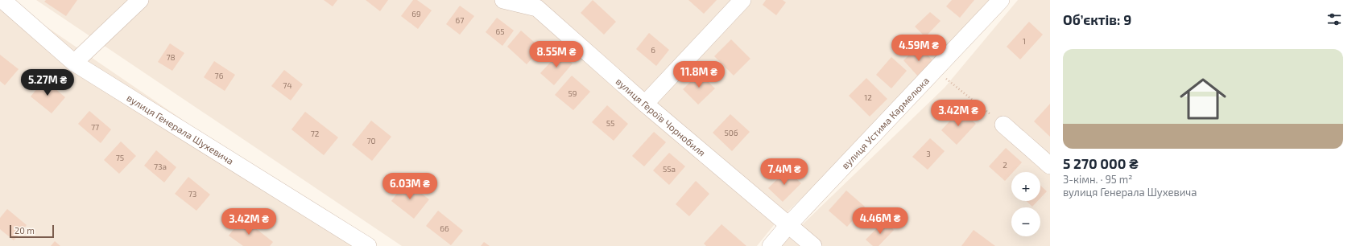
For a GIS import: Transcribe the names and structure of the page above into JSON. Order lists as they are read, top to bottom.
{
  "streets": {
    "street": ["вулиця Героїв Чорнобиля", "вулиця Устима Кармелюка", "вулиця Генерала Шухевича"]
  },
  "crossings": [
    ["вулиця Героїв Чорнобиля", "вулиця Устима Кармелюка"]
  ],
  "house_numbers": [
    "69",
    "67",
    "65",
    "1",
    "6",
    "78",
    "76",
    "74",
    "59",
    "12",
    "55",
    "77",
    "50б",
    "72",
    "70",
    "3",
    "75",
    "2",
    "73а",
    "55а",
    "73",
    "66"
  ],
  "scale_bar": "20 m",
  "page": {
    "heading": "Об’єктів: 9",
    "price": [
      "4.59M ₴",
      "8.55M ₴",
      "11.8M ₴",
      "5.27M ₴",
      "3.42M ₴",
      "7.4M ₴",
      "6.03M ₴",
      "4.46M ₴",
      "3.42M ₴"
    ],
    "list": [
      {
        "name": "5 270 000 ₴",
        "note": "3-кімн. · 95 m² · вулиця Генерала Шухевича"
      }
    ],
    "map_buttons": ["+", "−"],
    "scale": "20 m"
  }
}
